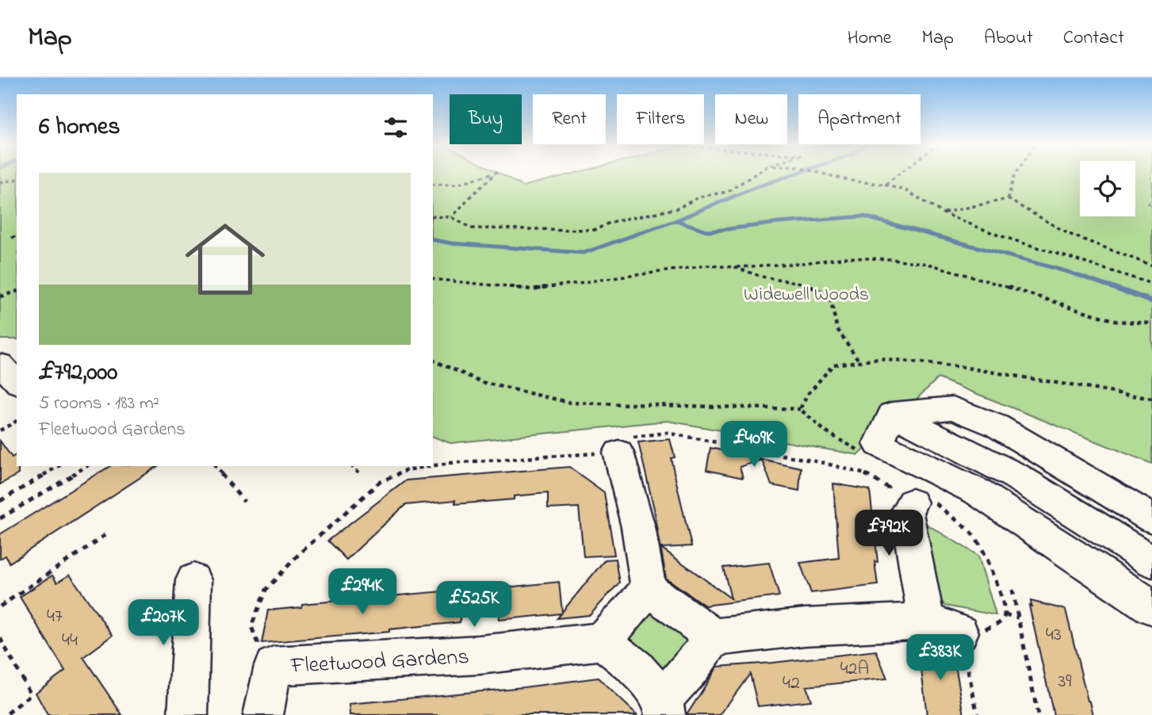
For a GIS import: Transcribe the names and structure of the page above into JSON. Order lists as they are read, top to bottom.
{
  "streets": {
    "street": ["Fleetwood Gardens"]
  },
  "parks": ["Widewell Woods"],
  "house_numbers": [
    "47",
    "43",
    "44",
    "42A",
    "39",
    "42"
  ],
  "page": {
    "header": "Map",
    "nav": [
      "Home",
      "Map",
      "About",
      "Contact"
    ],
    "chip": [
      "Buy",
      "Rent",
      "Filters",
      "New",
      "Apartment"
    ],
    "heading": "6 homes",
    "list": [
      {
        "name": "£792,000",
        "note": "5 rooms · 183 m² · Fleetwood Gardens"
      }
    ],
    "price": [
      "£409K",
      "£792K",
      "£294K",
      "£525K",
      "£207K",
      "£383K"
    ]
  }
}
